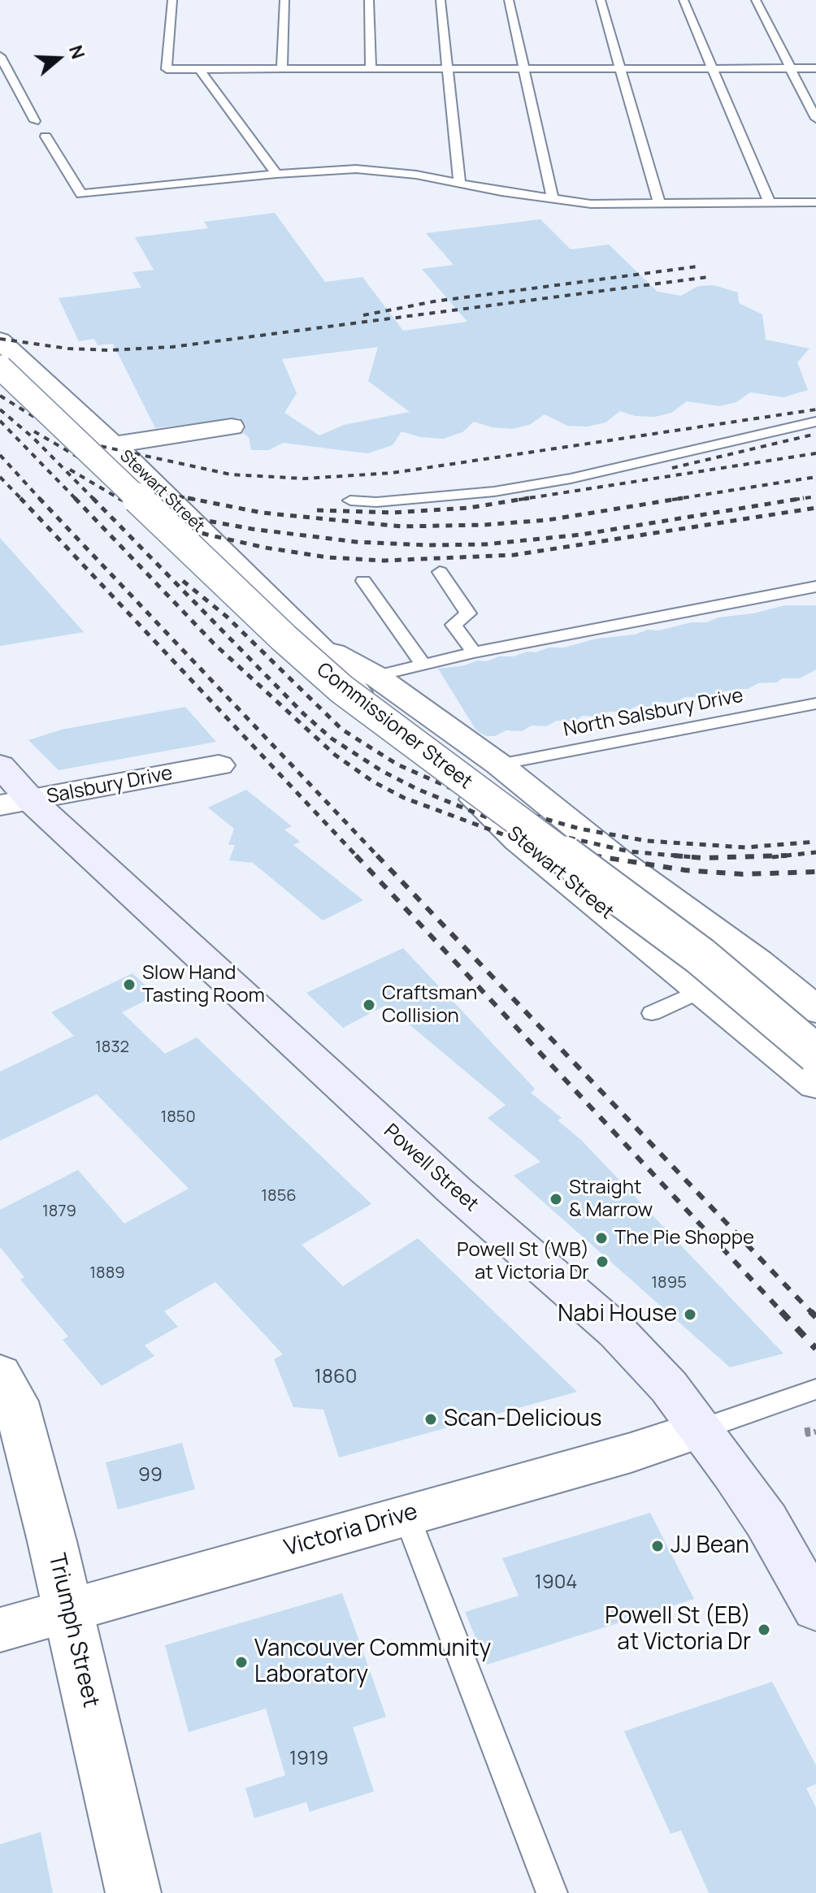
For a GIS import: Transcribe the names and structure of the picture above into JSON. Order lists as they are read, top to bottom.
{
  "streets": {
    "main road": ["Powell Street"],
    "street": [
      "Stewart Street",
      "Commissioner Street",
      "Salsbury Drive",
      "Victoria Drive",
      "Triumph Street"
    ],
    "lane": ["North Salsbury Drive"]
  },
  "crossings": [
    ["Stewart Street", "North Salsbury Drive"],
    ["Salsbury Drive", "Powell Street"],
    ["Powell Street", "Victoria Drive"],
    ["Victoria Drive", "Triumph Street"]
  ],
  "places": [
    "Slow Hand Tasting Room",
    "Craftsman Collision",
    "Straight & Marrow",
    "The Pie Shoppe",
    "Powell St (WB) at Victoria Dr",
    "Nabi House",
    "Scan-Delicious",
    "JJ Bean",
    "Powell St (EB) at Victoria Dr",
    "Vancouver Community Laboratory"
  ],
  "house_numbers": [
    "1832",
    "1850",
    "1856",
    "1879",
    "1889",
    "1895",
    "1860",
    "99",
    "1904",
    "1919"
  ],
  "north": "right"
}
